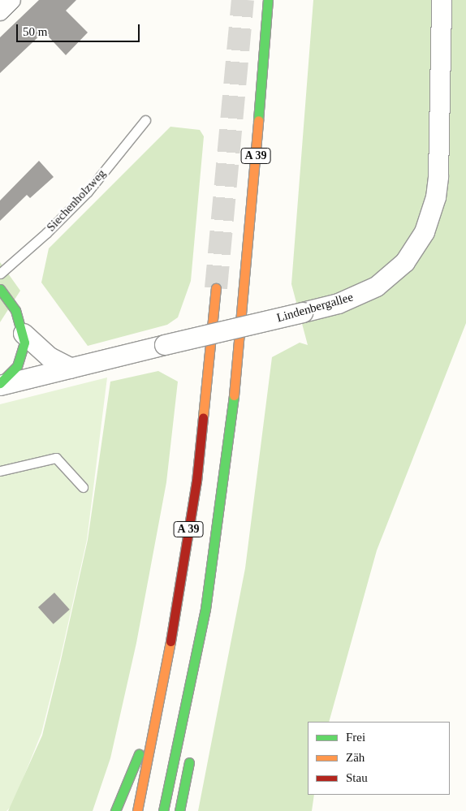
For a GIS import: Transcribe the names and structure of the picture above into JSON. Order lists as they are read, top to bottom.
{
  "streets": {
    "main road": ["A 39"],
    "street": ["Lindenbergallee"],
    "lane": ["Siechenholzweg"]
  },
  "legend": ["Frei", "Zäh", "Stau"],
  "scale_bar": "50 m"
}
